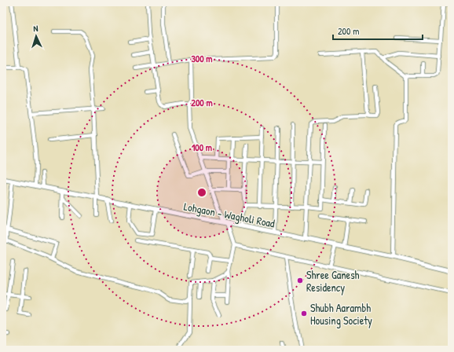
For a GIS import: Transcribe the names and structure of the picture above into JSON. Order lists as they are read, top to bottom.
{
  "streets": {
    "main road": ["Lohgaon - Wagholi Road"]
  },
  "places": ["Shree Ganesh Residency", "Shubh Aarambh Housing Society"],
  "scale_bar": "200 m",
  "north": "top",
  "rings": ["300 m", "200 m", "100 m"]
}
